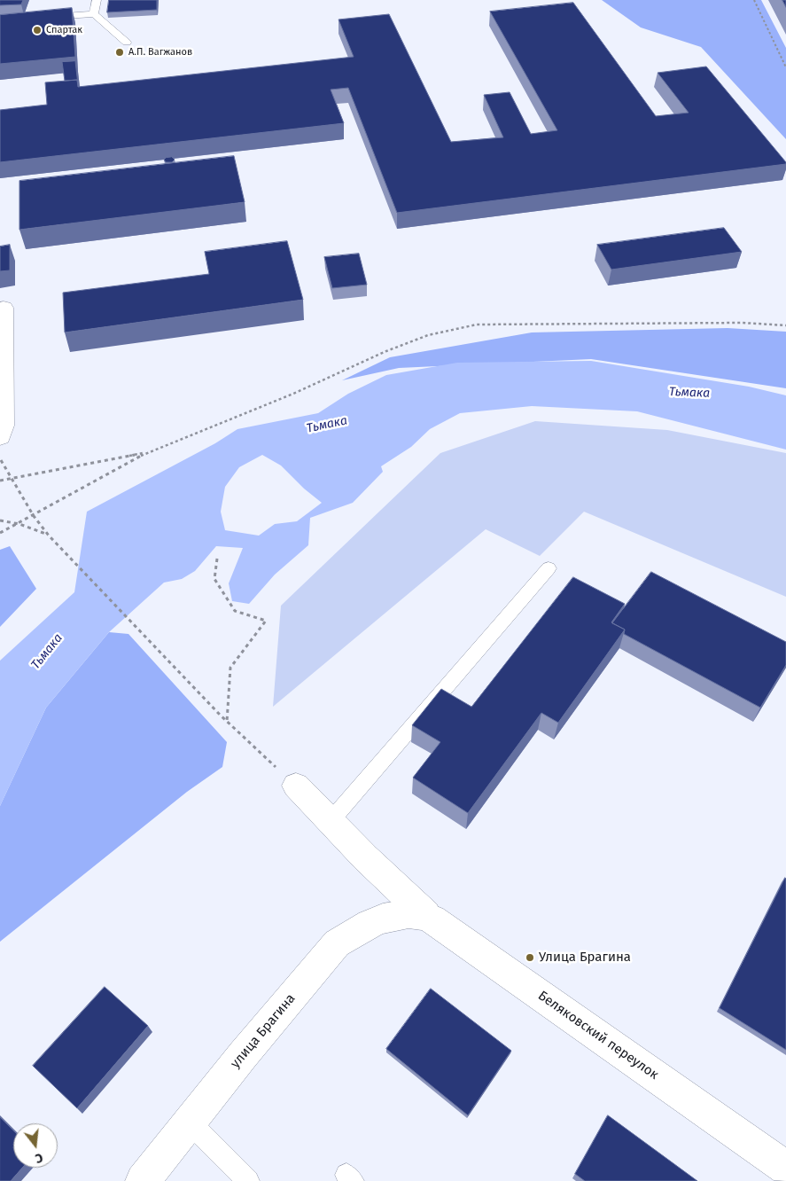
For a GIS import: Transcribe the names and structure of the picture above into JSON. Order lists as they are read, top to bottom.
{
  "streets": {
    "street": ["улица Брагина", "Беляковский переулок"]
  },
  "crossings": [
    ["улица Брагина", "Беляковский переулок"]
  ],
  "water": ["Тьмака"],
  "places": ["Спартак", "А.П. Вагжанов", "Улица Брагина"],
  "north": "bottom"
}
